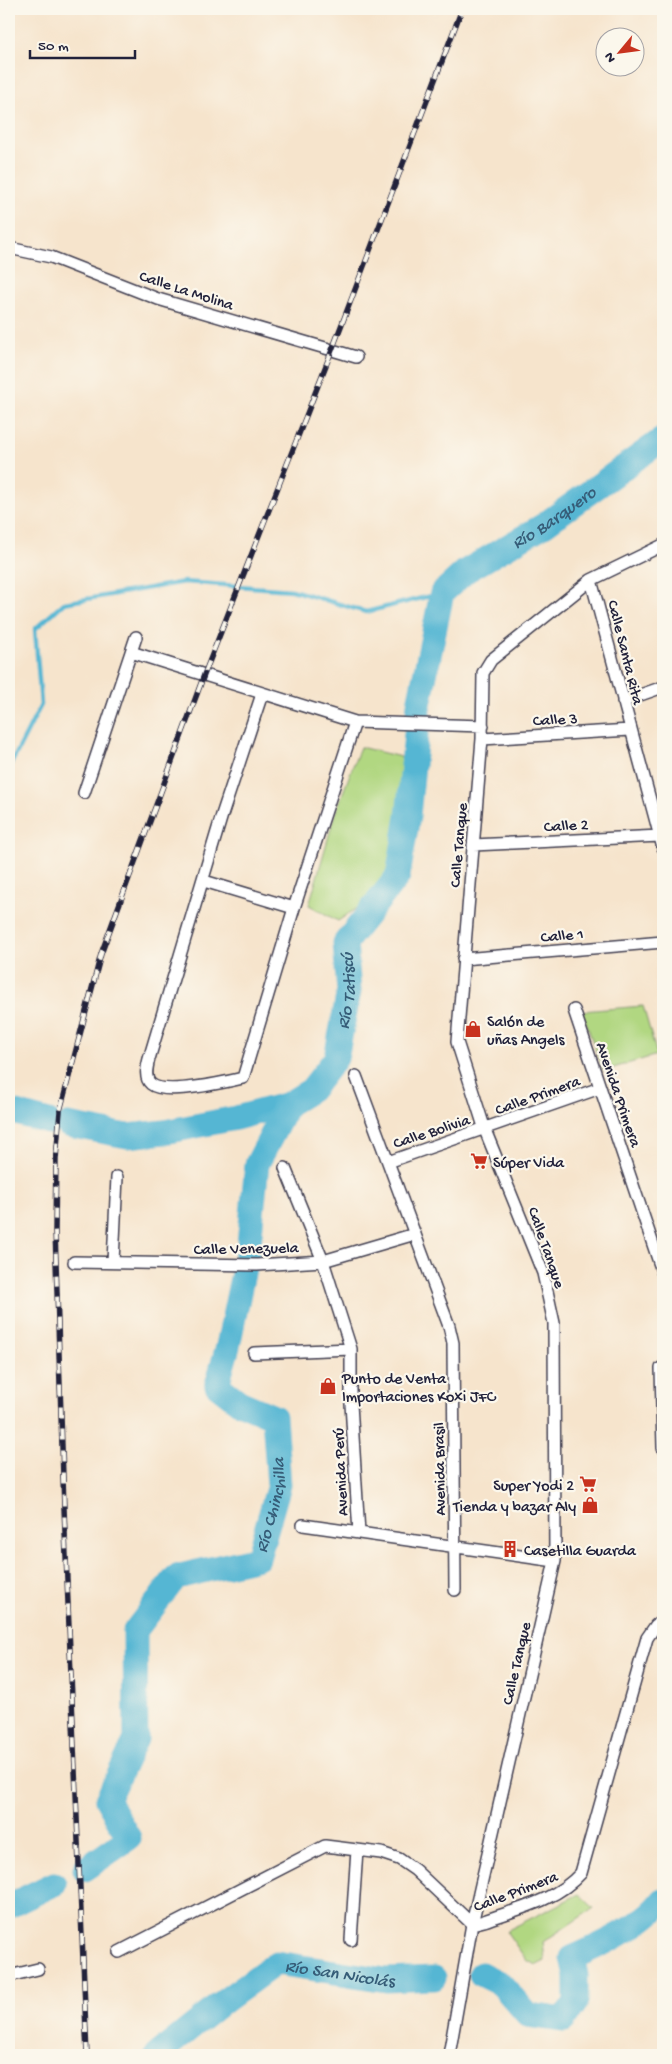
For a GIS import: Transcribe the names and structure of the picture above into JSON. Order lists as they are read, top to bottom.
{
  "streets": {
    "street": [
      "Calle La Molina",
      "Calle Santa Rita",
      "Calle 3",
      "Calle 2",
      "Calle Tanque",
      "Calle 1",
      "Calle Primera",
      "Avenida Primera",
      "Calle Bolivia",
      "Calle Venezuela",
      "Avenida Brasil",
      "Avenida Perú"
    ]
  },
  "crossings": [
    ["Calle Santa Rita", "Calle 3"],
    ["Calle Santa Rita", "Calle 2"],
    ["Calle Santa Rita", "Calle Tanque"],
    ["Calle 3", "Calle Tanque"],
    ["Calle 2", "Calle Tanque"],
    ["Calle Tanque", "Calle 1"],
    ["Calle Tanque", "Calle Primera"],
    ["Calle Tanque", "Calle Bolivia"],
    ["Calle Primera", "Avenida Primera"],
    ["Calle Primera", "Calle Bolivia"],
    ["Calle Bolivia", "Avenida Brasil"],
    ["Calle Venezuela", "Avenida Brasil"],
    ["Calle Venezuela", "Avenida Perú"]
  ],
  "water": [
    "Río Barquero",
    "Río Tatiscú",
    "Río Chinchilla",
    "Río San Nicolás"
  ],
  "places": {
    "shop": ["Salón de uñas Angels", "Punto de Venta Importaciones Koxi JFC", "Tienda y bazar Aly"],
    "supermarket": ["Súper Vida", "Super Yodi 2"],
    "building": ["Casetilla Guarda"]
  },
  "scale_bar": "50 m",
  "north": "bottom left"
}
